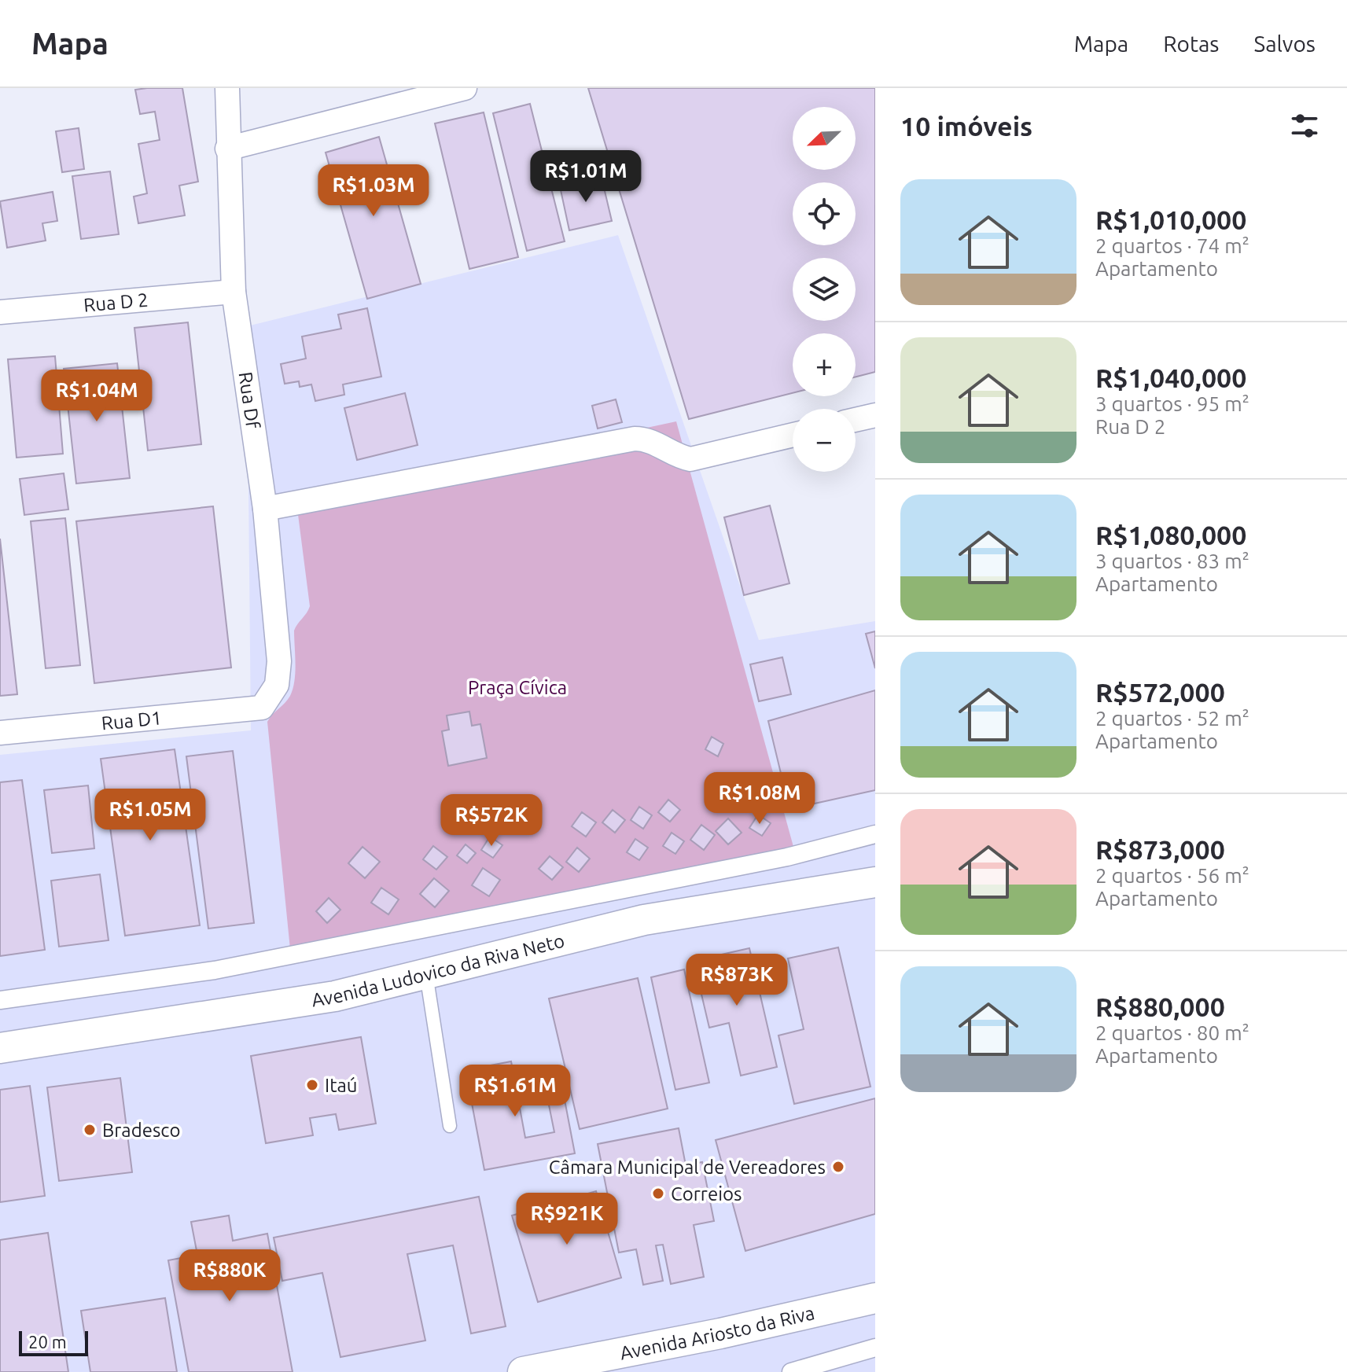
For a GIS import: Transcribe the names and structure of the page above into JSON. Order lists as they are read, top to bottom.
{
  "streets": {
    "street": [
      "Rua D 2",
      "Rua Df",
      "Rua D1",
      "Avenida Ludovico da Riva Neto",
      "Avenida Ariosto da Riva"
    ]
  },
  "crossings": [
    ["Rua D 2", "Rua Df"],
    ["Rua Df", "Rua D1"]
  ],
  "parks": ["Praça Cívica"],
  "places": [
    "Itaú",
    "Bradesco",
    "Câmara Municipal de Vereadores",
    "Correios"
  ],
  "scale_bar": "20 m",
  "north": "bottom left",
  "page": {
    "header": "Mapa",
    "nav": ["Mapa", "Rotas", "Salvos"],
    "heading": "10 imóveis",
    "map_buttons": ["+", "−"],
    "price": [
      "R$1.01M",
      "R$1.03M",
      "R$1.04M",
      "R$1.08M",
      "R$1.05M",
      "R$572K",
      "R$873K",
      "R$1.61M",
      "R$921K",
      "R$880K"
    ],
    "list": [
      {
        "name": "R$1,010,000",
        "note": "2 quartos · 74 m² · Apartamento"
      },
      {
        "name": "R$1,040,000",
        "note": "3 quartos · 95 m² · Rua D 2"
      },
      {
        "name": "R$1,080,000",
        "note": "3 quartos · 83 m² · Apartamento"
      },
      {
        "name": "R$572,000",
        "note": "2 quartos · 52 m² · Apartamento"
      },
      {
        "name": "R$873,000",
        "note": "2 quartos · 56 m² · Apartamento"
      },
      {
        "name": "R$880,000",
        "note": "2 quartos · 80 m² · Apartamento"
      }
    ],
    "scale": "20 m"
  }
}
